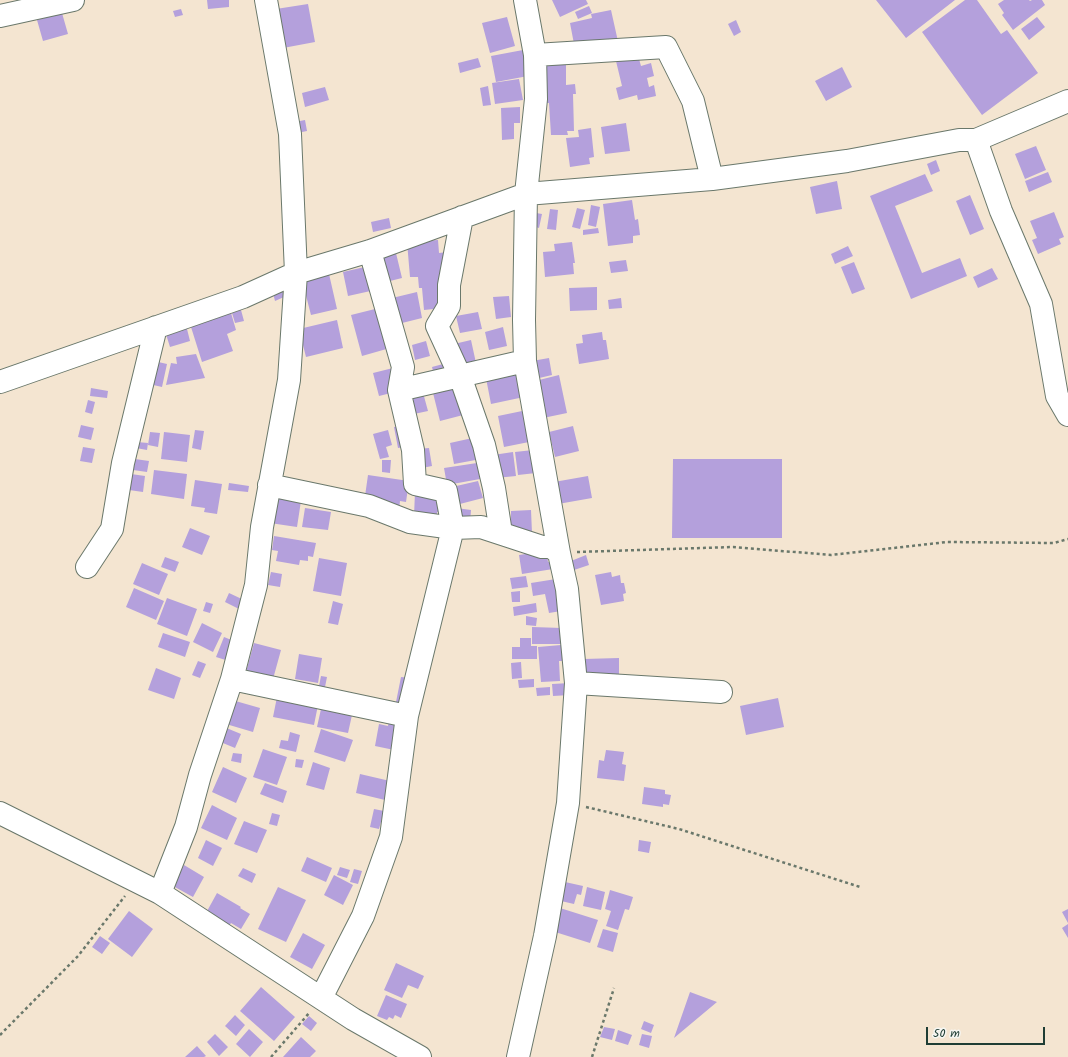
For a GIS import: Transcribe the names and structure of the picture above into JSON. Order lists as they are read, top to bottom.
{
  "scale_bar": "50 m"
}
